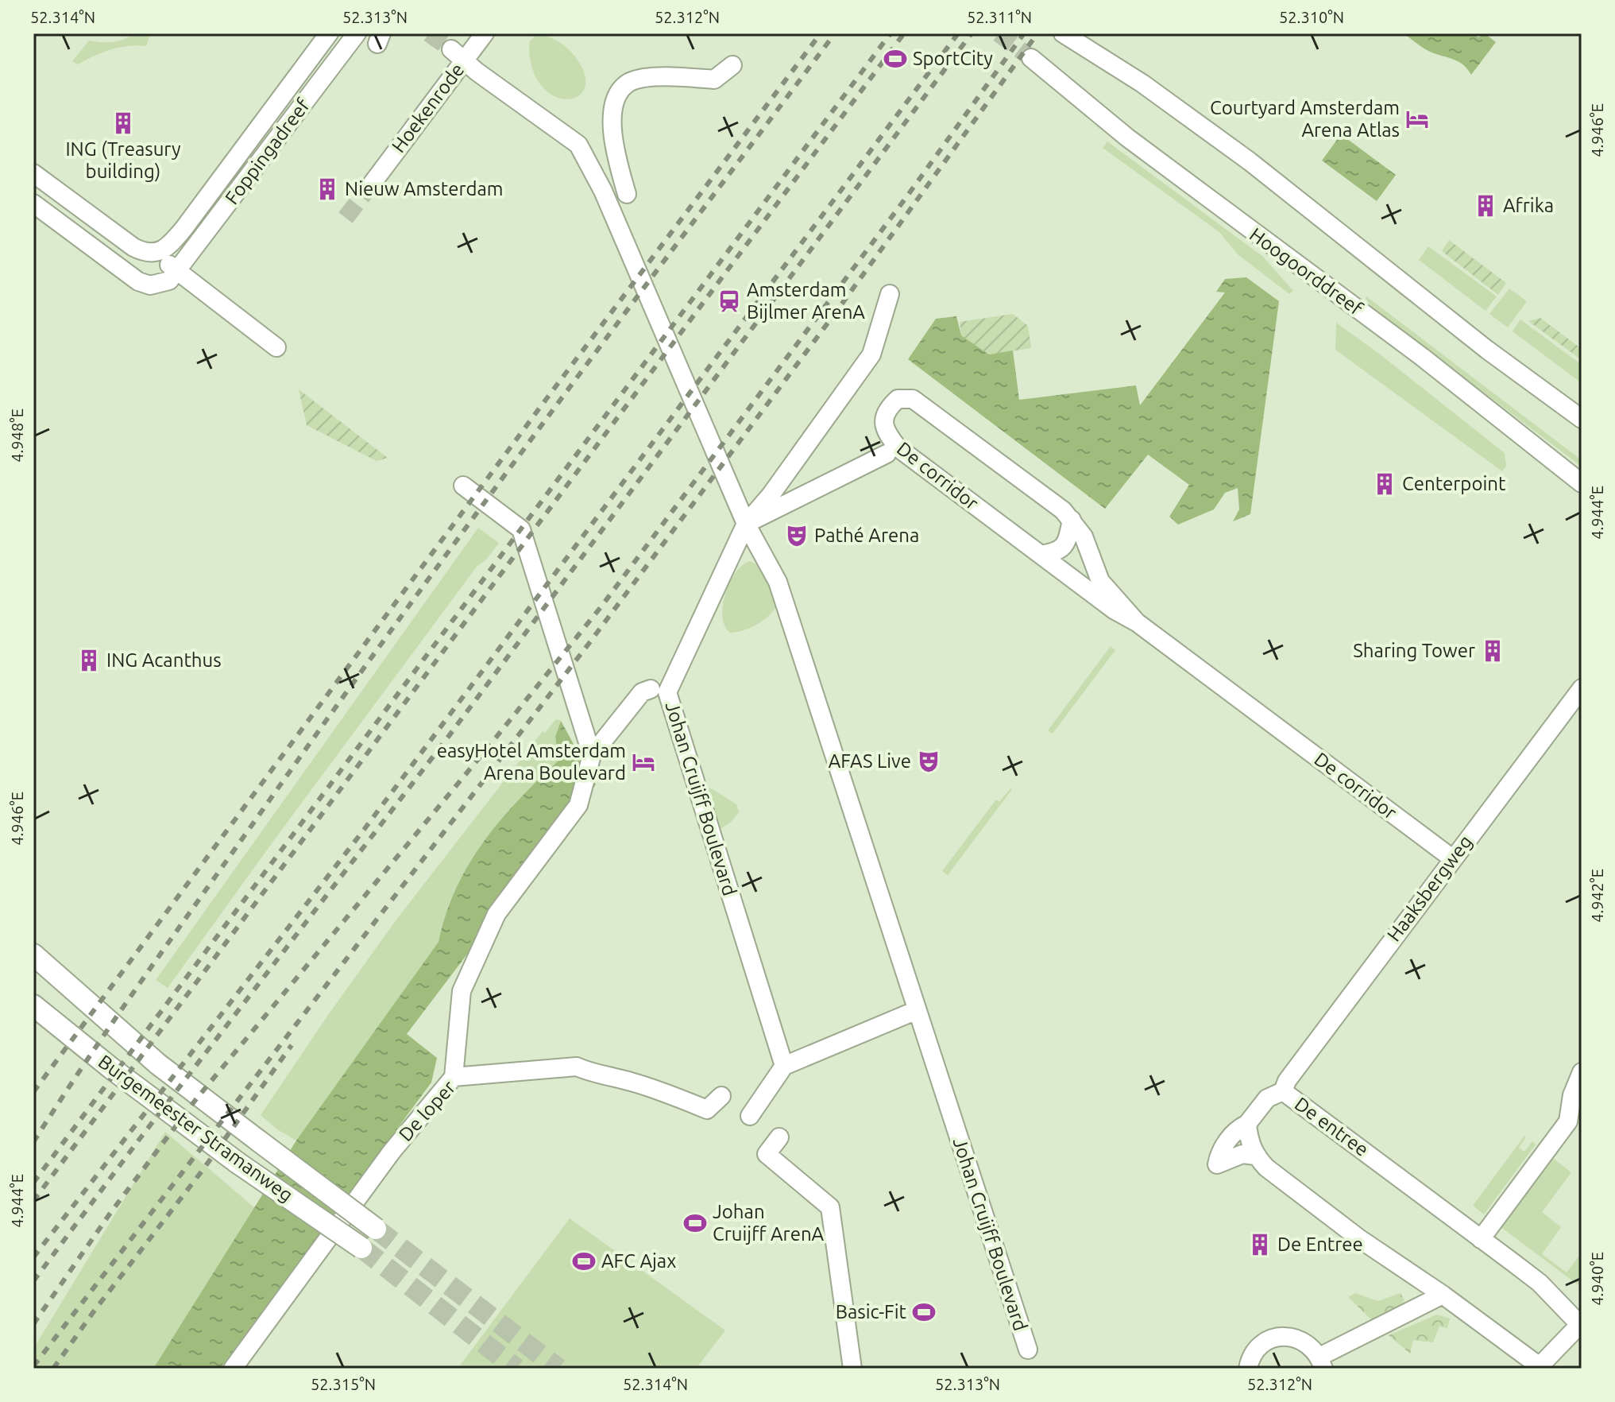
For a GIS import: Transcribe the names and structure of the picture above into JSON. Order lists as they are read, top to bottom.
{
  "streets": {
    "main road": ["Burgemeester Stramanweg"],
    "street": [
      "Hoekenrode",
      "Foppingadreef",
      "Hoogoorddreef",
      "De corridor",
      "Johan Cruijff Boulevard",
      "Haaksbergweg",
      "De loper",
      "De entree"
    ]
  },
  "crossings": [
    ["De corridor", "Haaksbergweg"],
    ["Haaksbergweg", "De entree"]
  ],
  "places": {
    "sports": [
      "SportCity",
      "Johan Cruijff ArenA",
      "AFC Ajax",
      "Basic-Fit"
    ],
    "hotel": ["Courtyard Amsterdam Arena Atlas", "easyHotel Amsterdam Arena Boulevard"],
    "building": [
      "ING (Treasury building)",
      "Nieuw Amsterdam",
      "Afrika",
      "Centerpoint",
      "Sharing Tower",
      "ING Acanthus",
      "De Entree"
    ],
    "station": ["Amsterdam Bijlmer ArenA"],
    "theatre": ["Pathé Arena", "AFAS Live"]
  },
  "coordinates": [
    "52.314°N",
    "52.313°N",
    "52.312°N",
    "52.311°N",
    "52.310°N",
    "4.946°E",
    "4.948°E",
    "4.944°E",
    "4.942°E",
    "4.940°E",
    "52.315°N"
  ]
}
